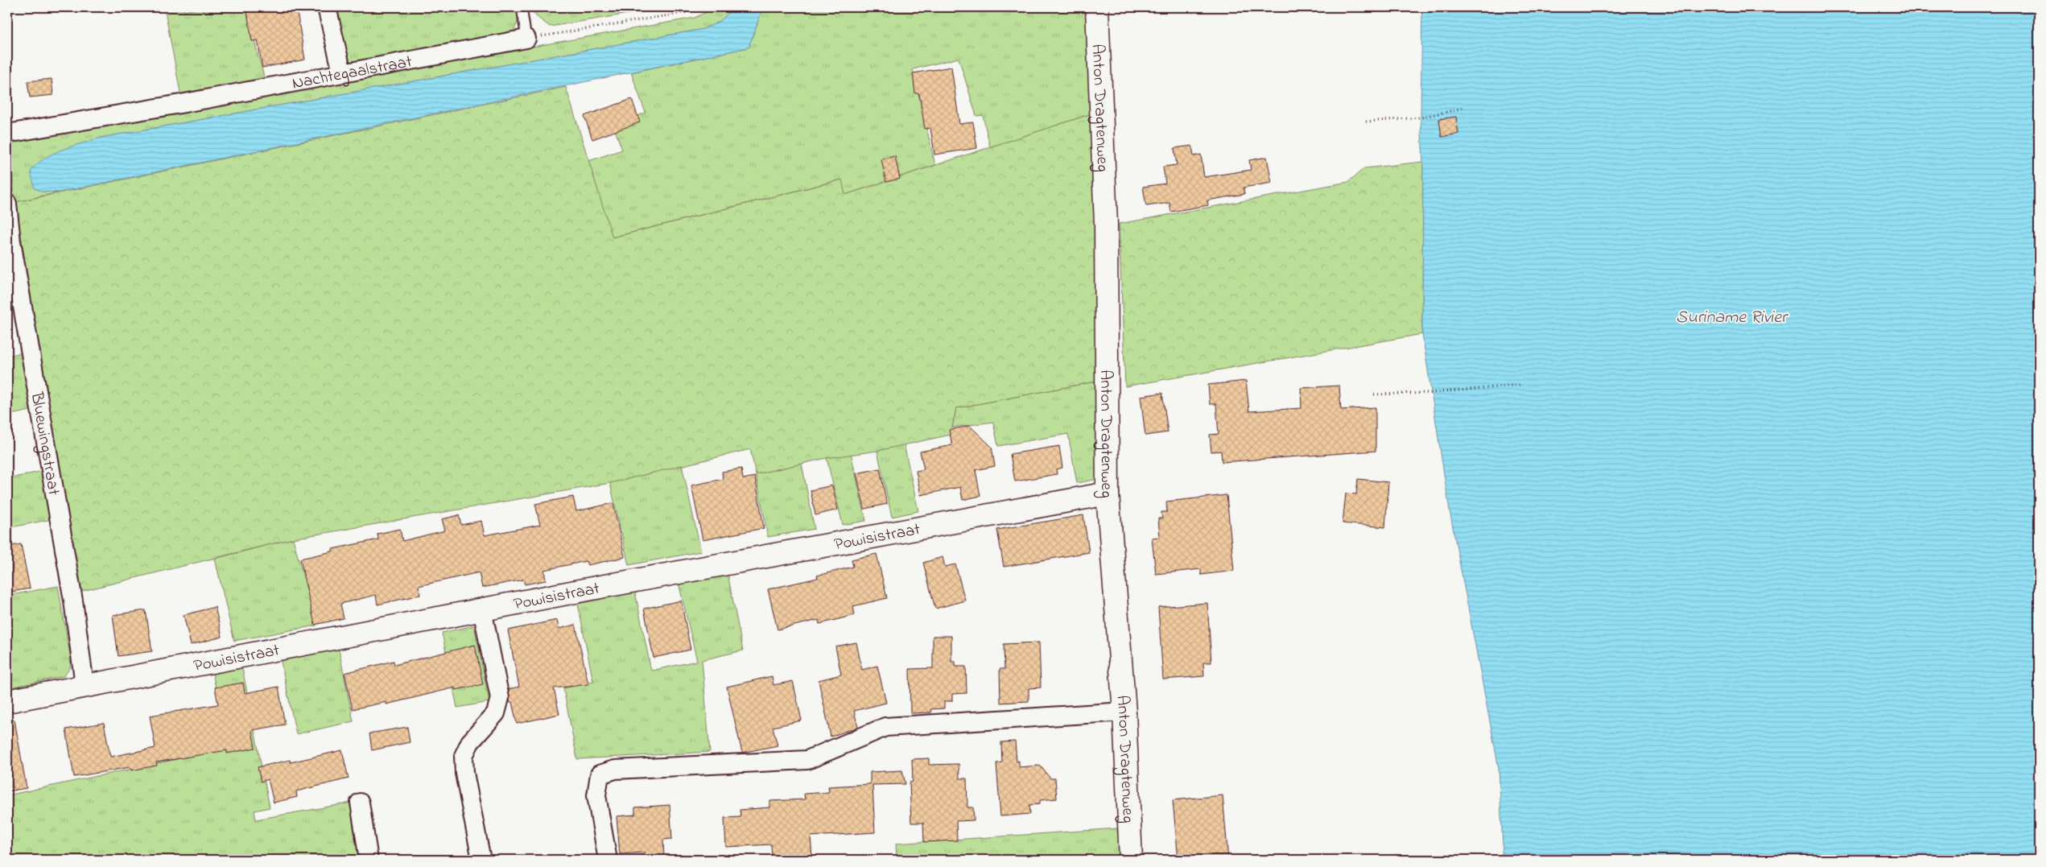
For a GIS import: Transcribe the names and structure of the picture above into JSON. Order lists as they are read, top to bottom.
{
  "streets": {
    "street": [
      "Nachtegaalstraat",
      "Anton Dragtenweg",
      "Bluewingstraat",
      "Powisistraat"
    ]
  },
  "crossings": [
    ["Anton Dragtenweg", "Powisistraat"],
    ["Bluewingstraat", "Powisistraat"]
  ],
  "water": ["Suriname Rivier"]
}
